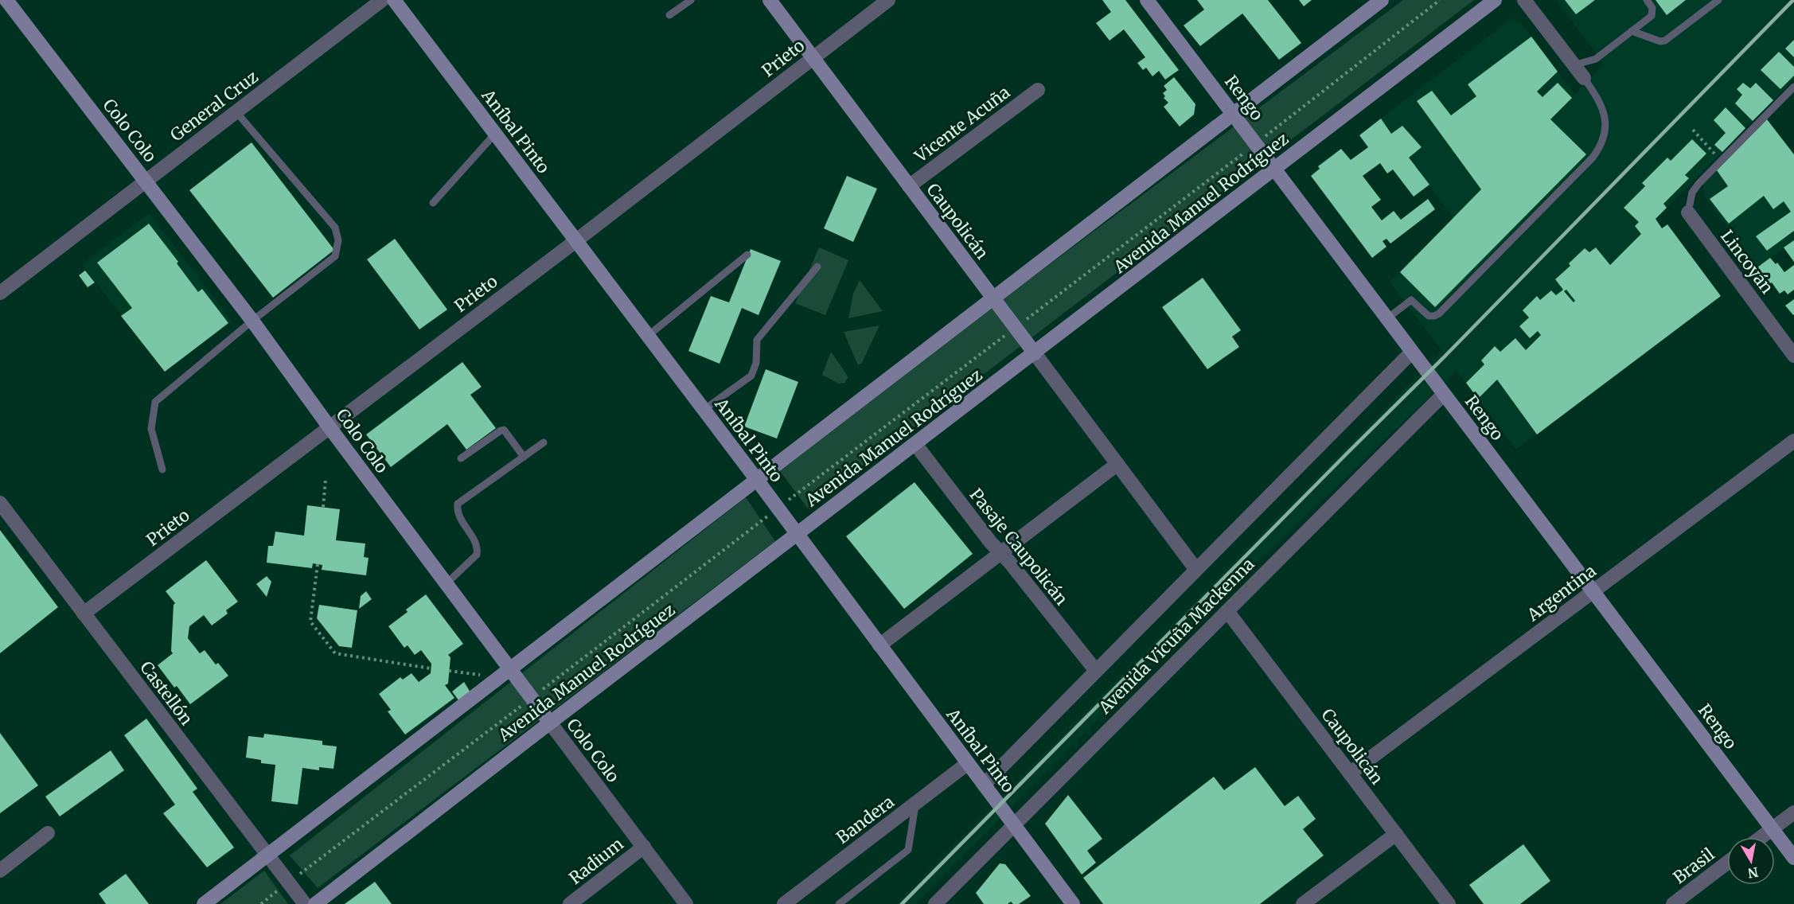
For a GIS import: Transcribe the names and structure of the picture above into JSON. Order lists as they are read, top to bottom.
{
  "streets": {
    "main road": [
      "Rengo",
      "Colo Colo",
      "Aníbal Pinto",
      "Avenida Manuel Rodríguez",
      "Caupolicán"
    ],
    "street": [
      "Prieto",
      "General Cruz",
      "Vicente Acuña",
      "Lincoyán",
      "Pasaje Caupolicán",
      "Argentina",
      "Avenida Vicuña Mackenna",
      "Castellón",
      "Bandera",
      "Radium",
      "Brasil"
    ]
  },
  "crossings": [
    ["Prieto", "Colo Colo"],
    ["Prieto", "Aníbal Pinto"],
    ["Prieto", "Caupolicán"],
    ["Prieto", "Castellón"],
    ["Rengo", "Avenida Manuel Rodríguez"],
    ["Rengo", "Argentina"],
    ["Rengo", "Avenida Vicuña Mackenna"],
    ["General Cruz", "Colo Colo"],
    ["Vicente Acuña", "Caupolicán"],
    ["Colo Colo", "Avenida Manuel Rodríguez"],
    ["Colo Colo", "Radium"],
    ["Aníbal Pinto", "Avenida Manuel Rodríguez"],
    ["Aníbal Pinto", "Avenida Vicuña Mackenna"],
    ["Aníbal Pinto", "Bandera"],
    ["Avenida Manuel Rodríguez", "Caupolicán"],
    ["Avenida Manuel Rodríguez", "Pasaje Caupolicán"],
    ["Caupolicán", "Argentina"],
    ["Caupolicán", "Avenida Vicuña Mackenna"],
    ["Pasaje Caupolicán", "Avenida Vicuña Mackenna"]
  ],
  "north": "bottom"
}
